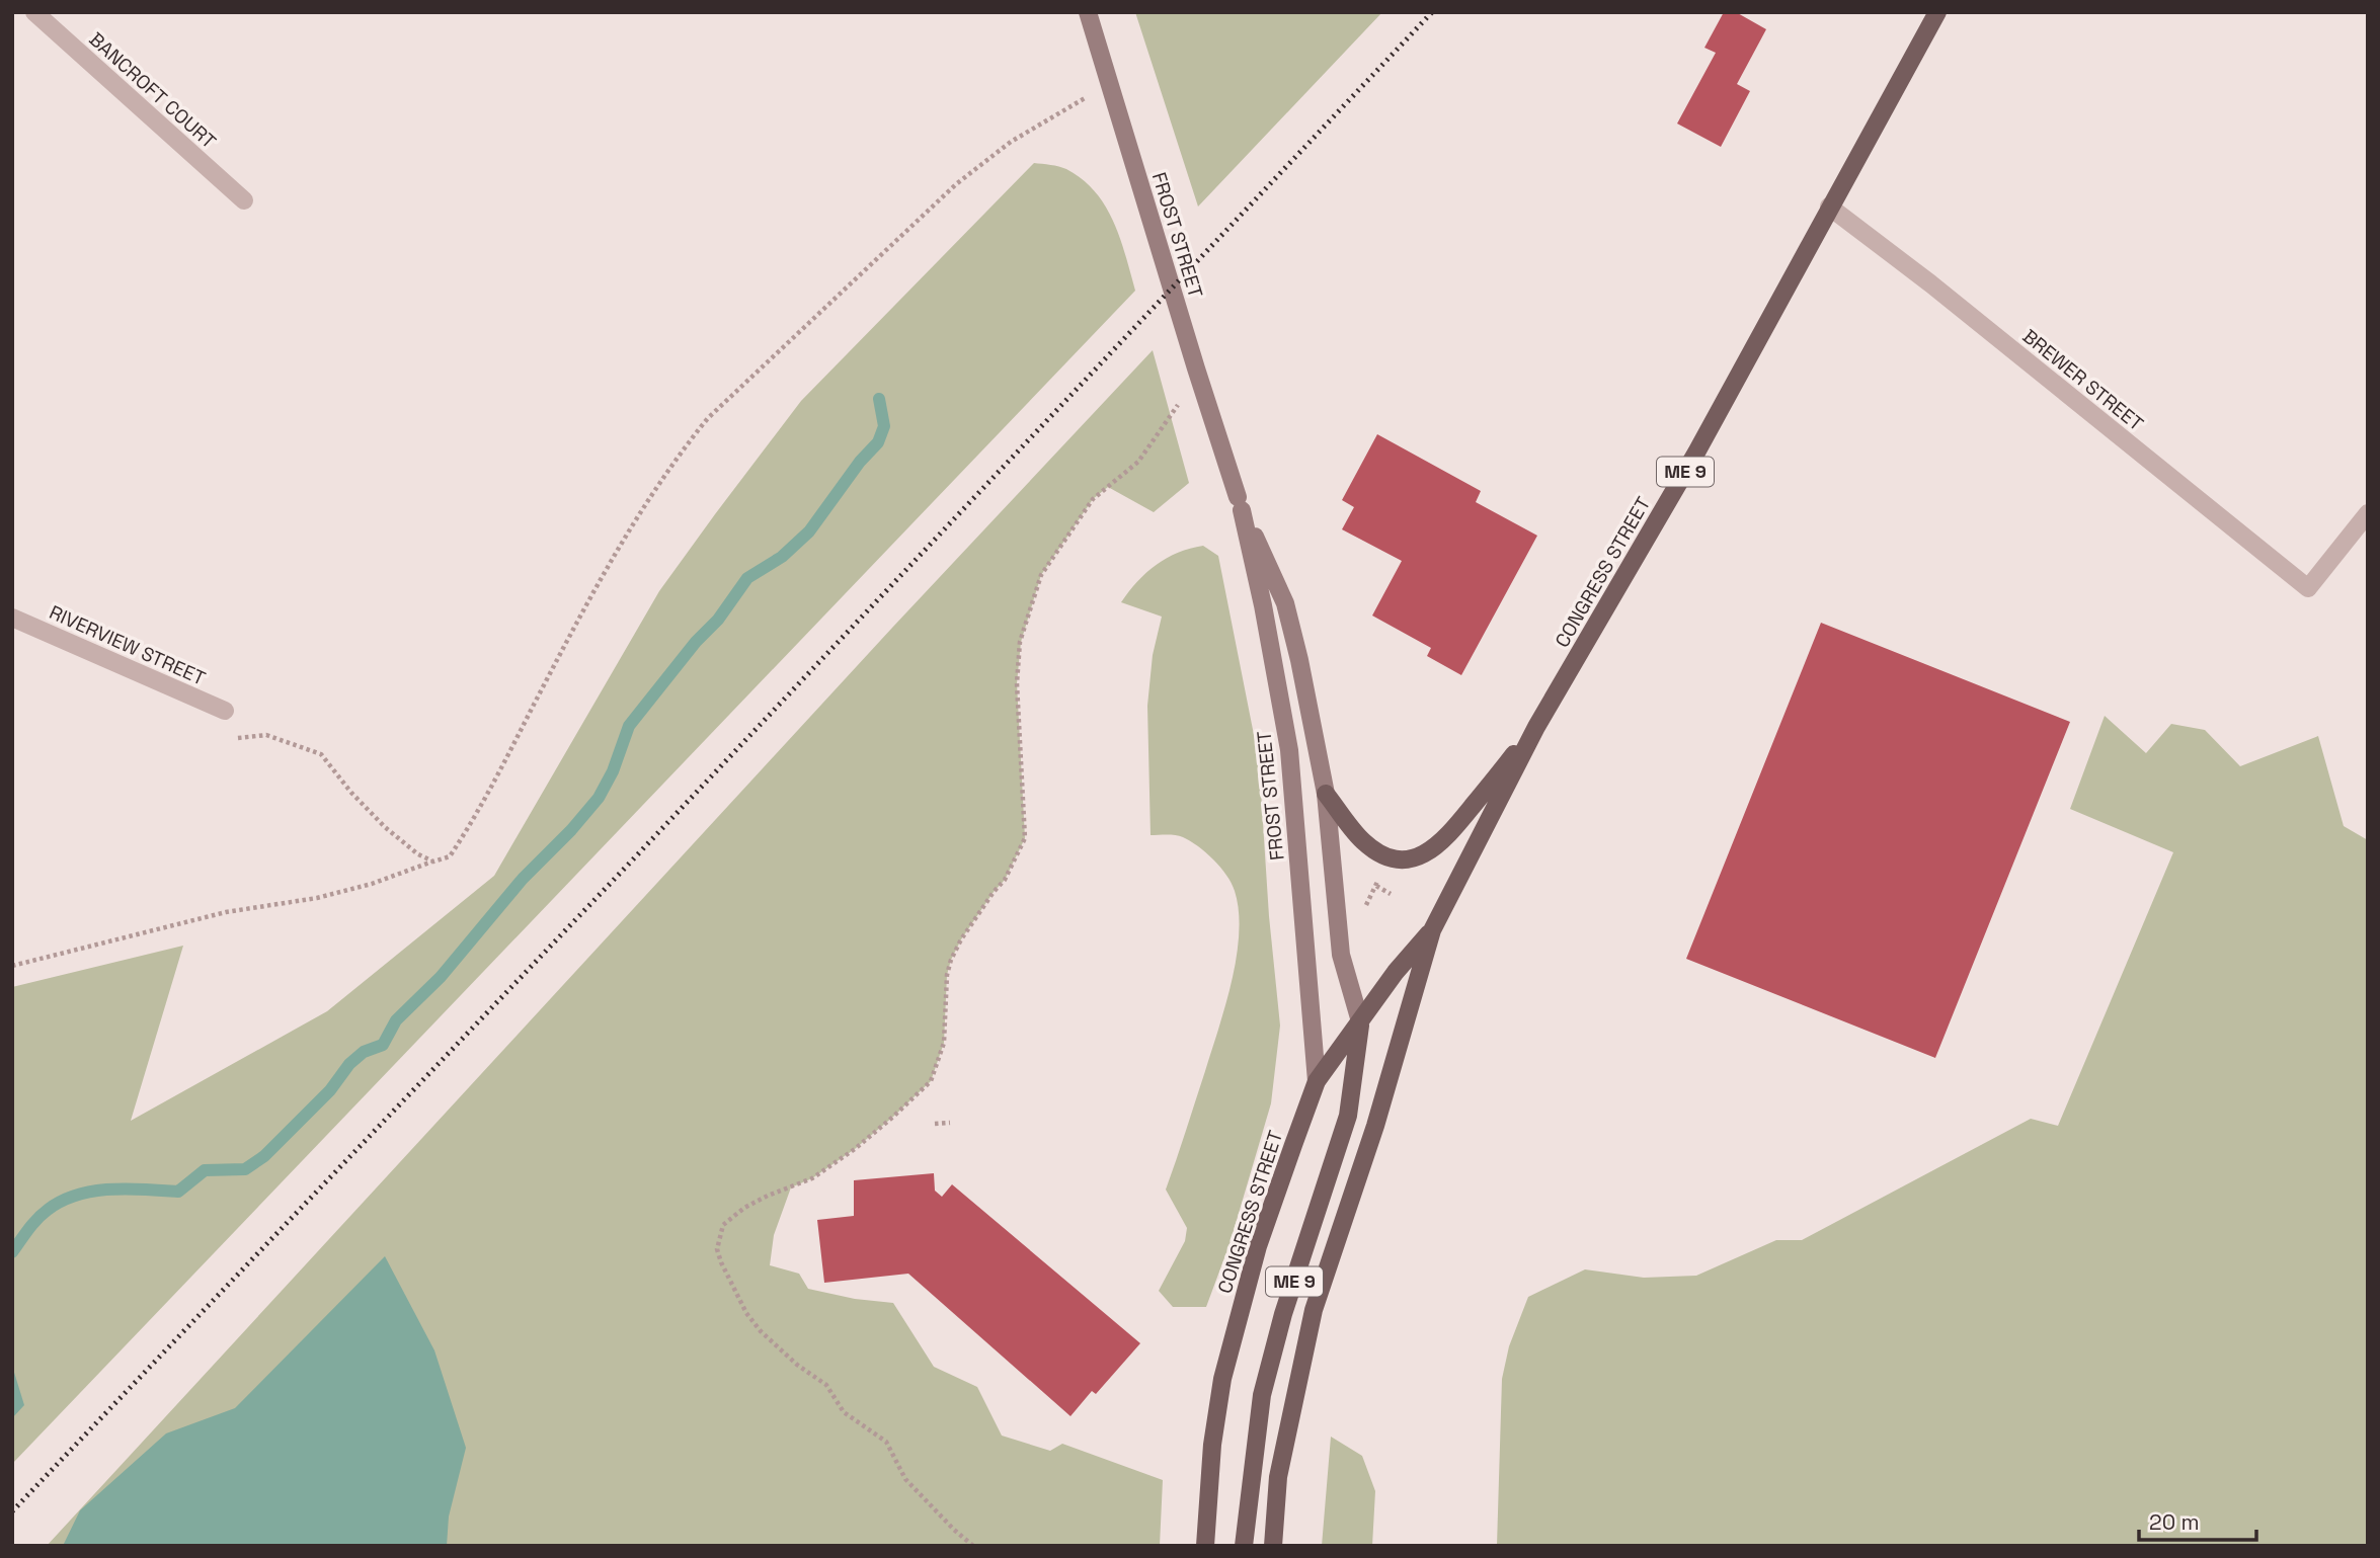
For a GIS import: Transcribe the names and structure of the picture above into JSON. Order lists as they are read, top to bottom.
{
  "streets": {
    "main road": ["ME 9", "CONGRESS STREET"],
    "street": [
      "BANCROFT COURT",
      "FROST STREET",
      "BREWER STREET",
      "RIVERVIEW STREET"
    ]
  },
  "crossings": [
    ["FROST STREET", "ME 9"],
    ["FROST STREET", "CONGRESS STREET"],
    ["BREWER STREET", "CONGRESS STREET"],
    ["ME 9", "CONGRESS STREET"]
  ],
  "scale_bar": "20 m"
}
